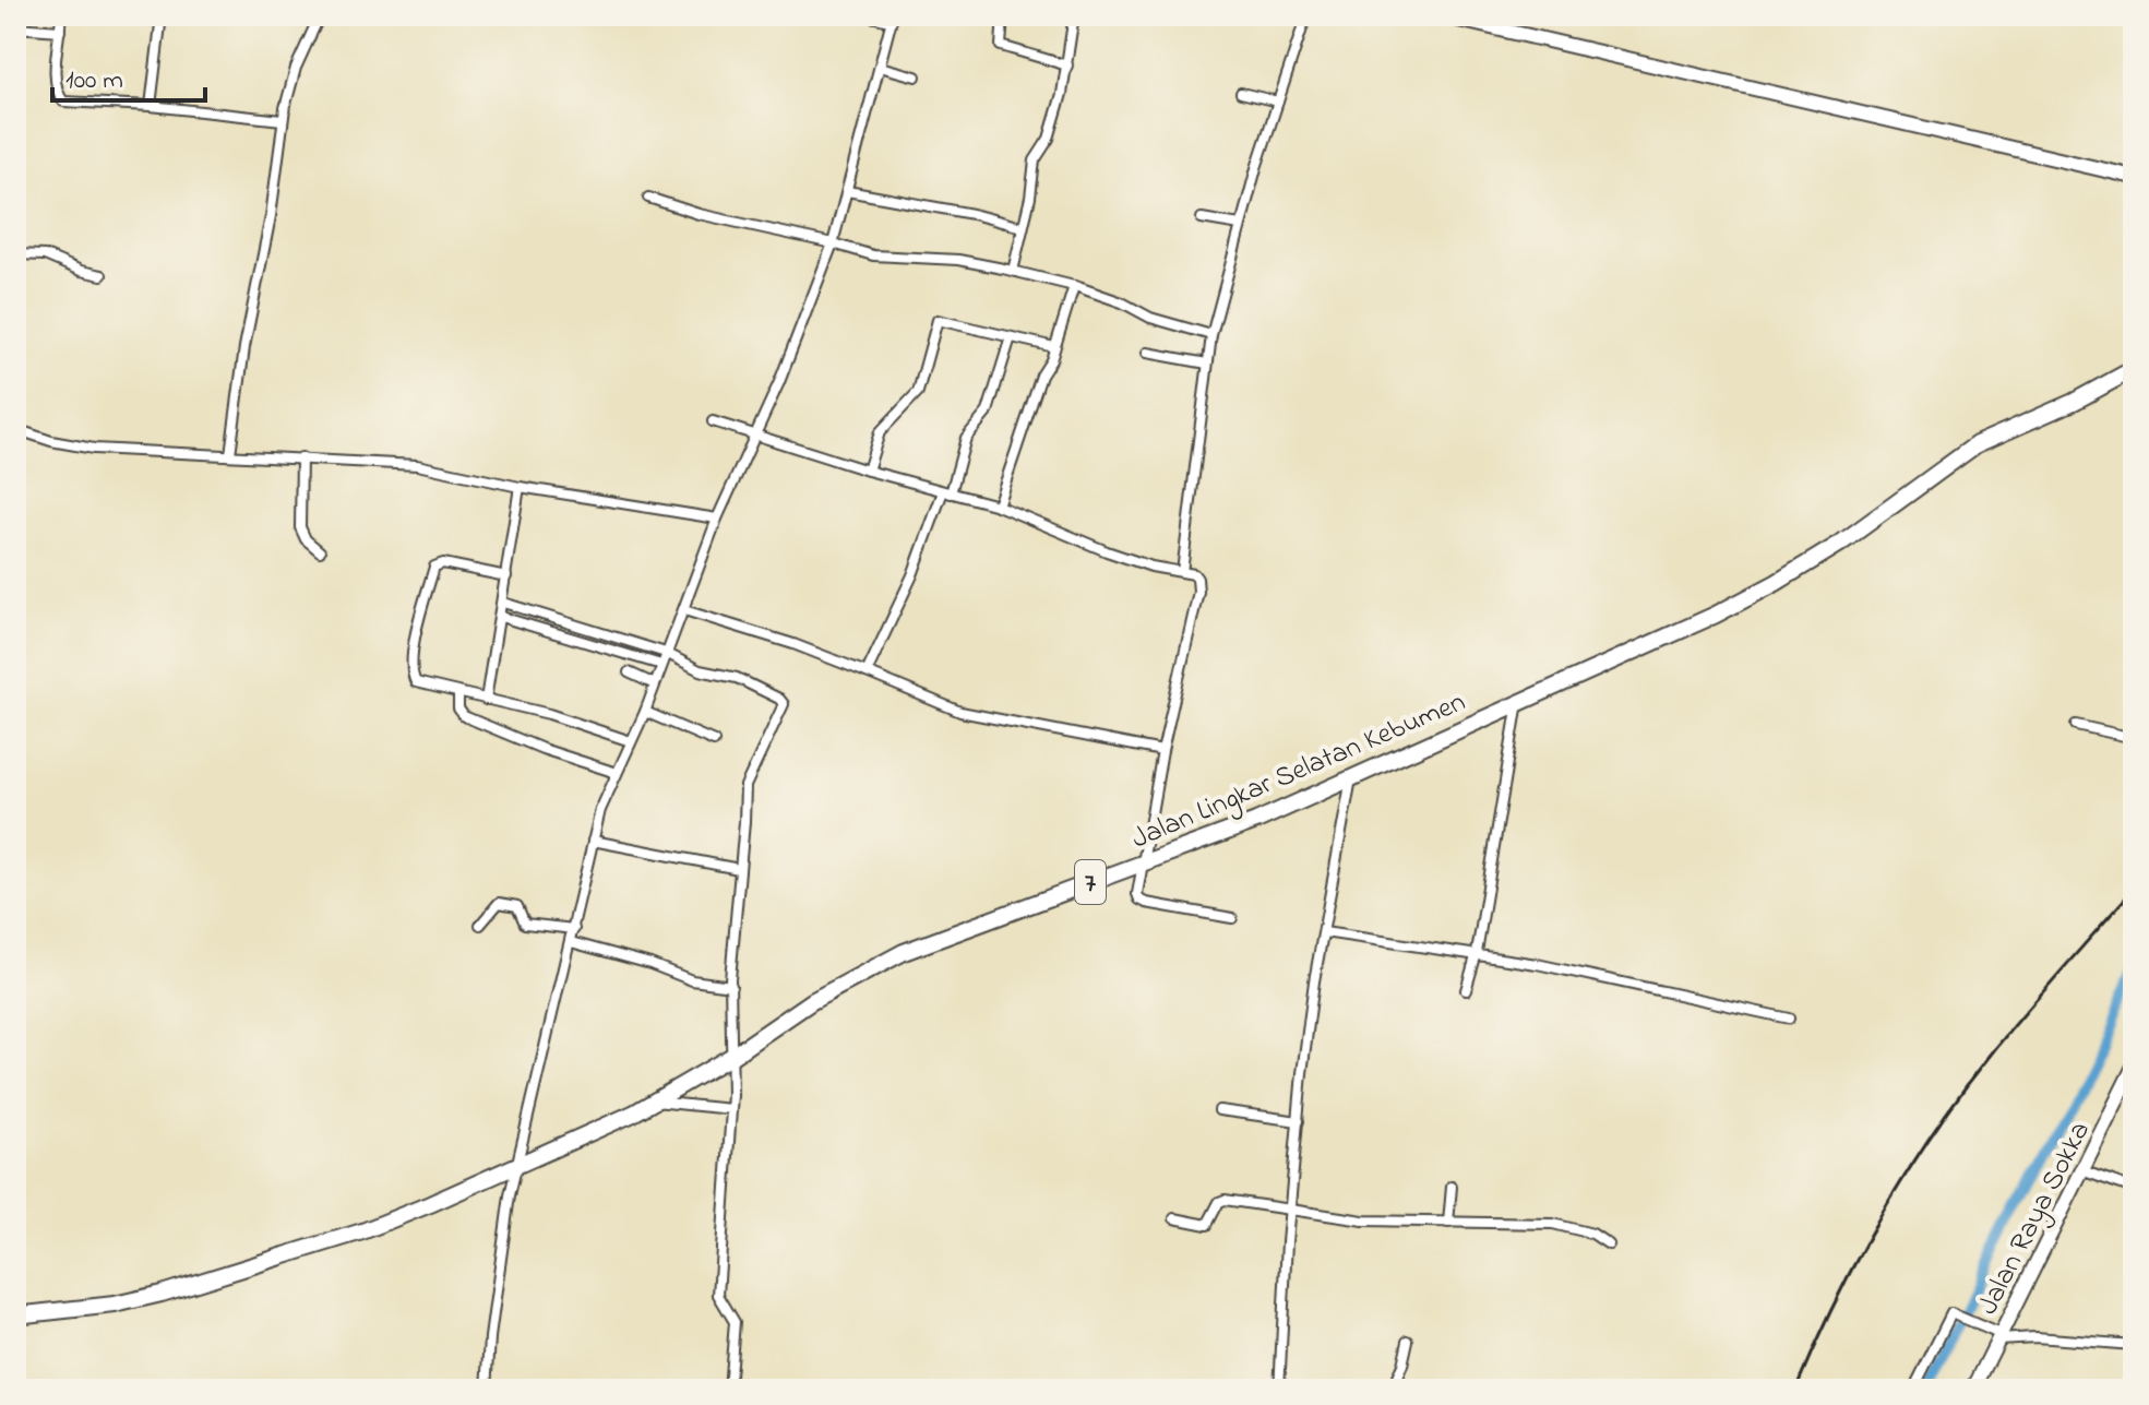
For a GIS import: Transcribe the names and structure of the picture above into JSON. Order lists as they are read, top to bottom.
{
  "streets": {
    "highway": ["Jalan Lingkar Selatan Kebumen", "7"],
    "street": ["Jalan Raya Sokka"]
  },
  "scale_bar": "100 m"
}
